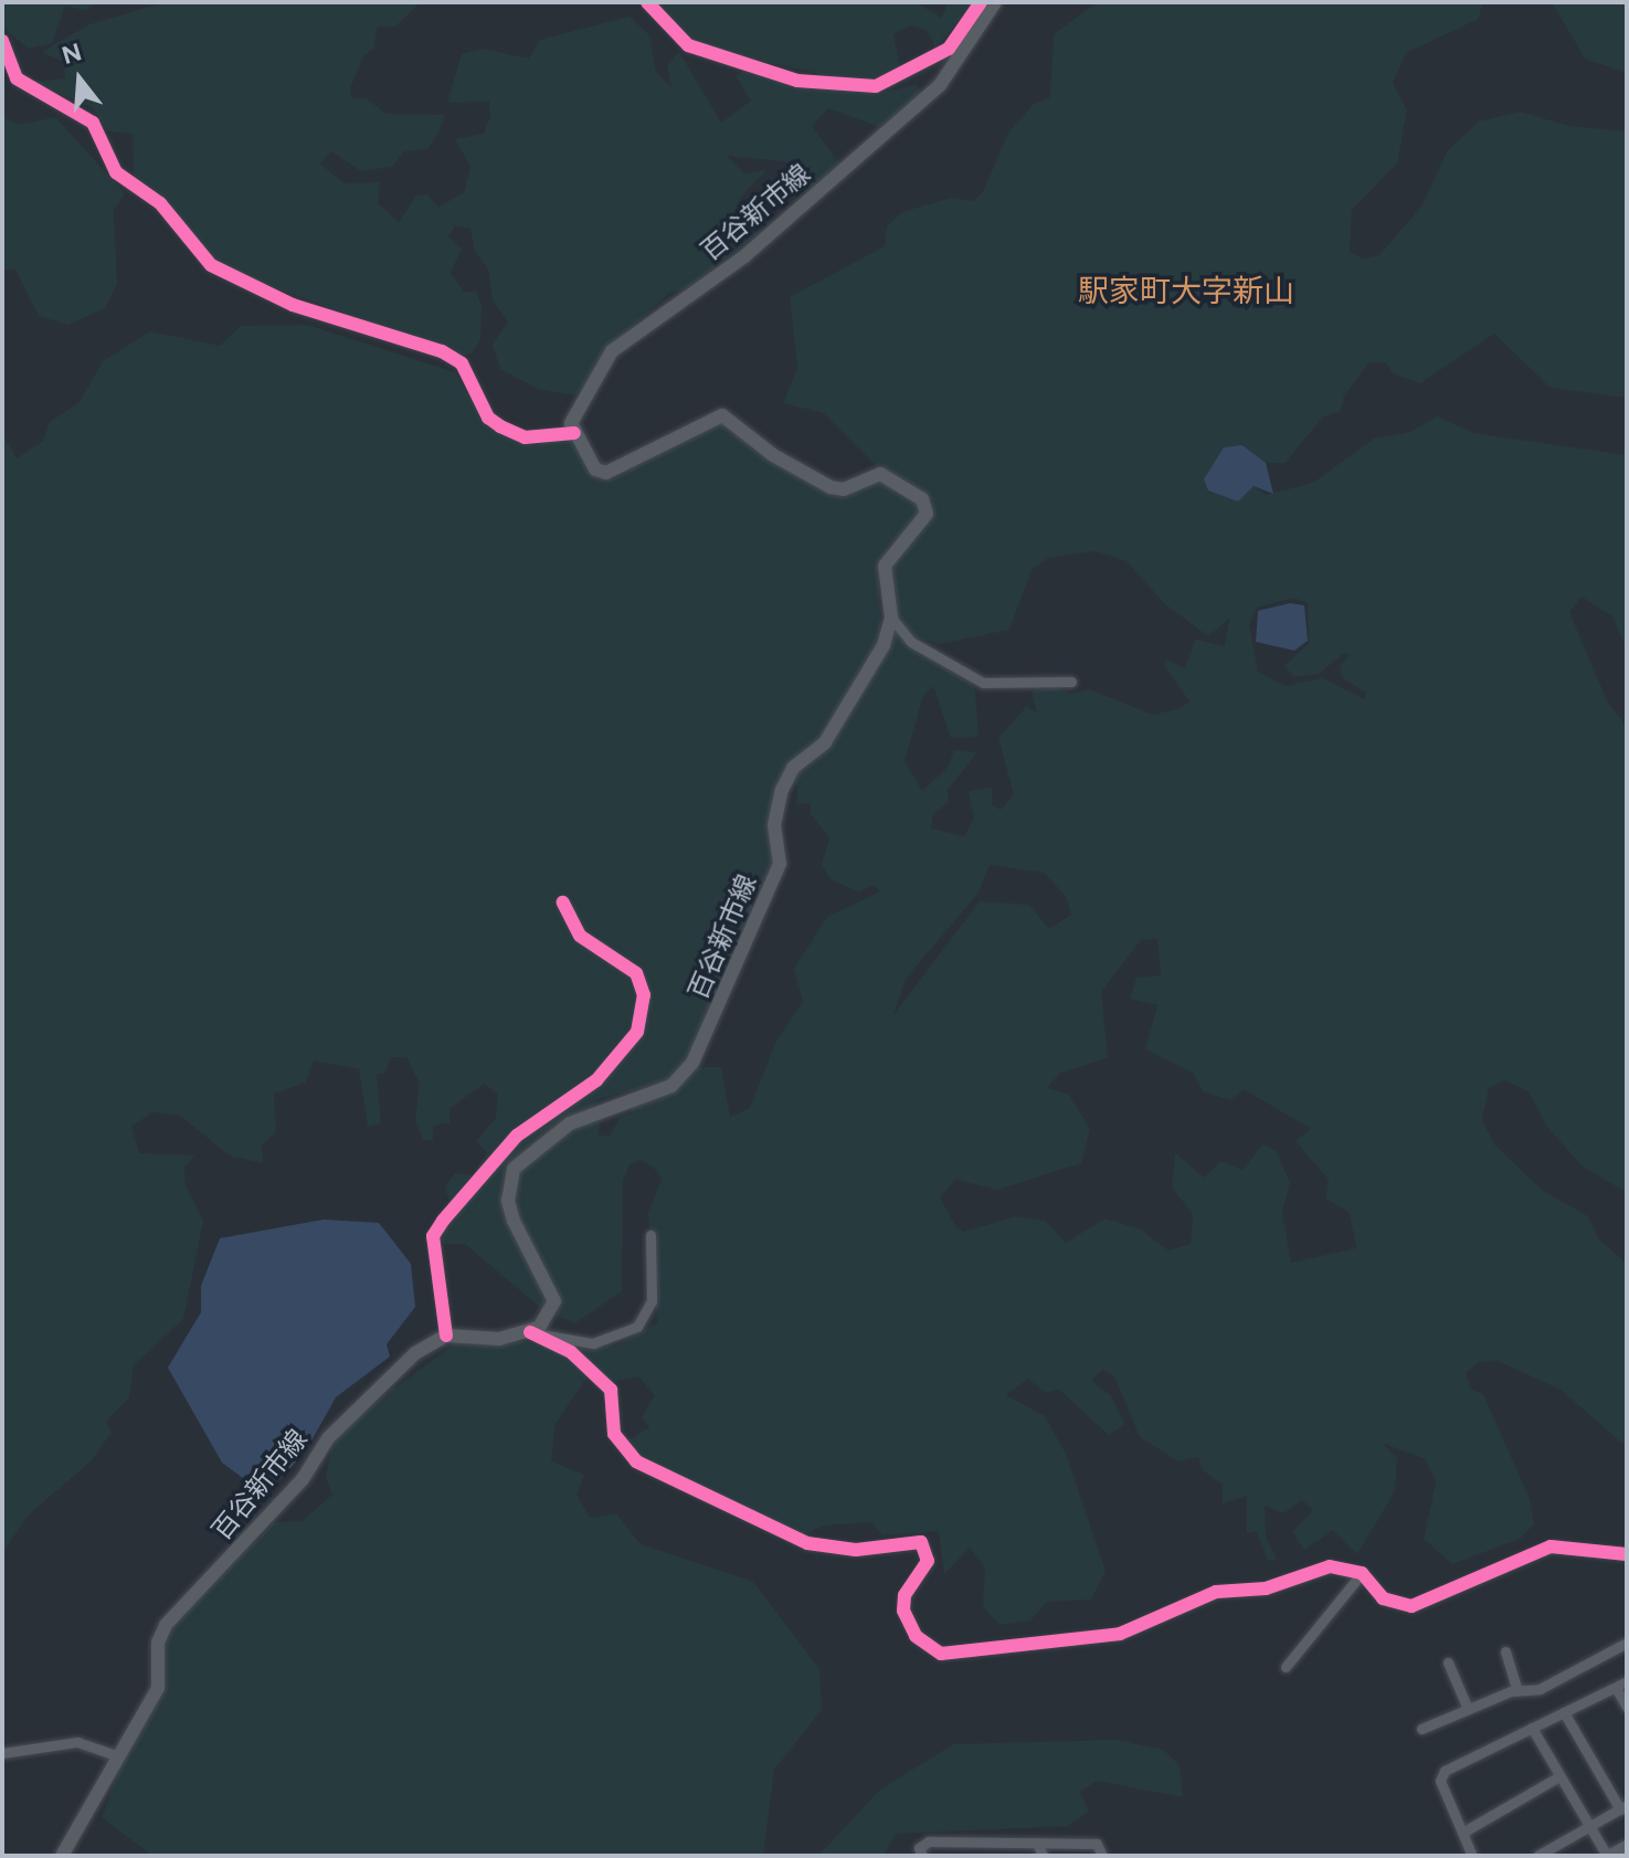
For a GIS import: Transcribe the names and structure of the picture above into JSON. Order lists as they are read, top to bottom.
{
  "streets": {
    "main road": ["百谷新市線"]
  },
  "districts": ["駅家町大字新山"],
  "north": "top"
}
